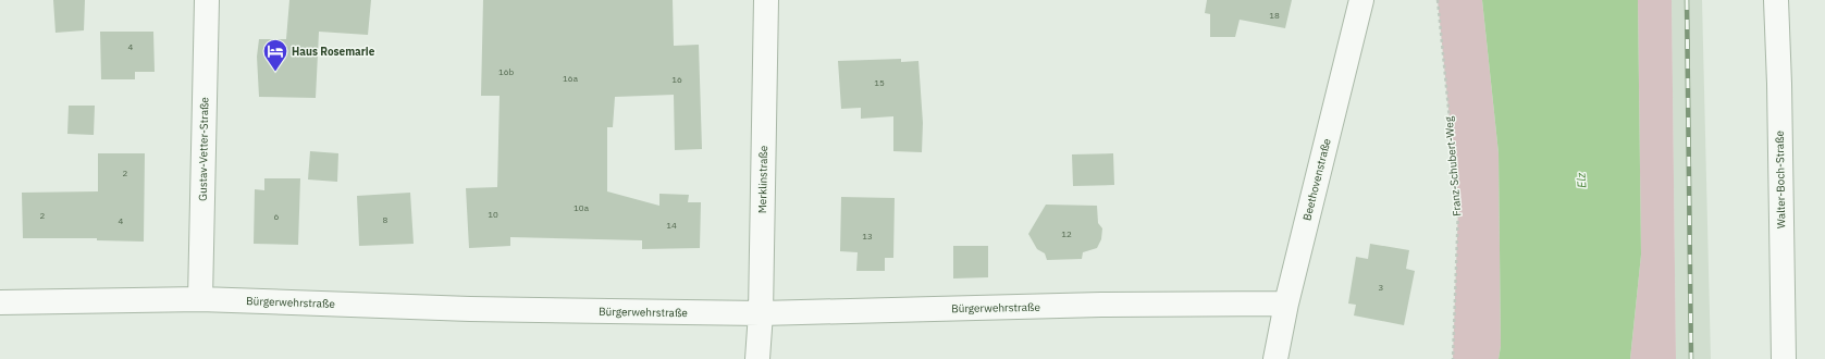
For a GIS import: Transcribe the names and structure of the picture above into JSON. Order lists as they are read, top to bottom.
{
  "streets": {
    "street": [
      "Gustav-Vetter-Straße",
      "Merklinstraße",
      "Beethovenstraße",
      "Walter-Boch-Straße",
      "Bürgerwehrstraße"
    ],
    "path": ["Franz-Schubert-Weg"]
  },
  "crossings": [
    ["Gustav-Vetter-Straße", "Bürgerwehrstraße"],
    ["Merklinstraße", "Bürgerwehrstraße"],
    ["Beethovenstraße", "Bürgerwehrstraße"]
  ],
  "water": ["Elz"],
  "places": {
    "hotel": ["Haus Rosemarie"]
  },
  "house_numbers": [
    "18",
    "4",
    "16b",
    "16a",
    "16",
    "15",
    "2",
    "10a",
    "10",
    "2",
    "6",
    "8",
    "4",
    "14",
    "12",
    "13",
    "3"
  ]
}
